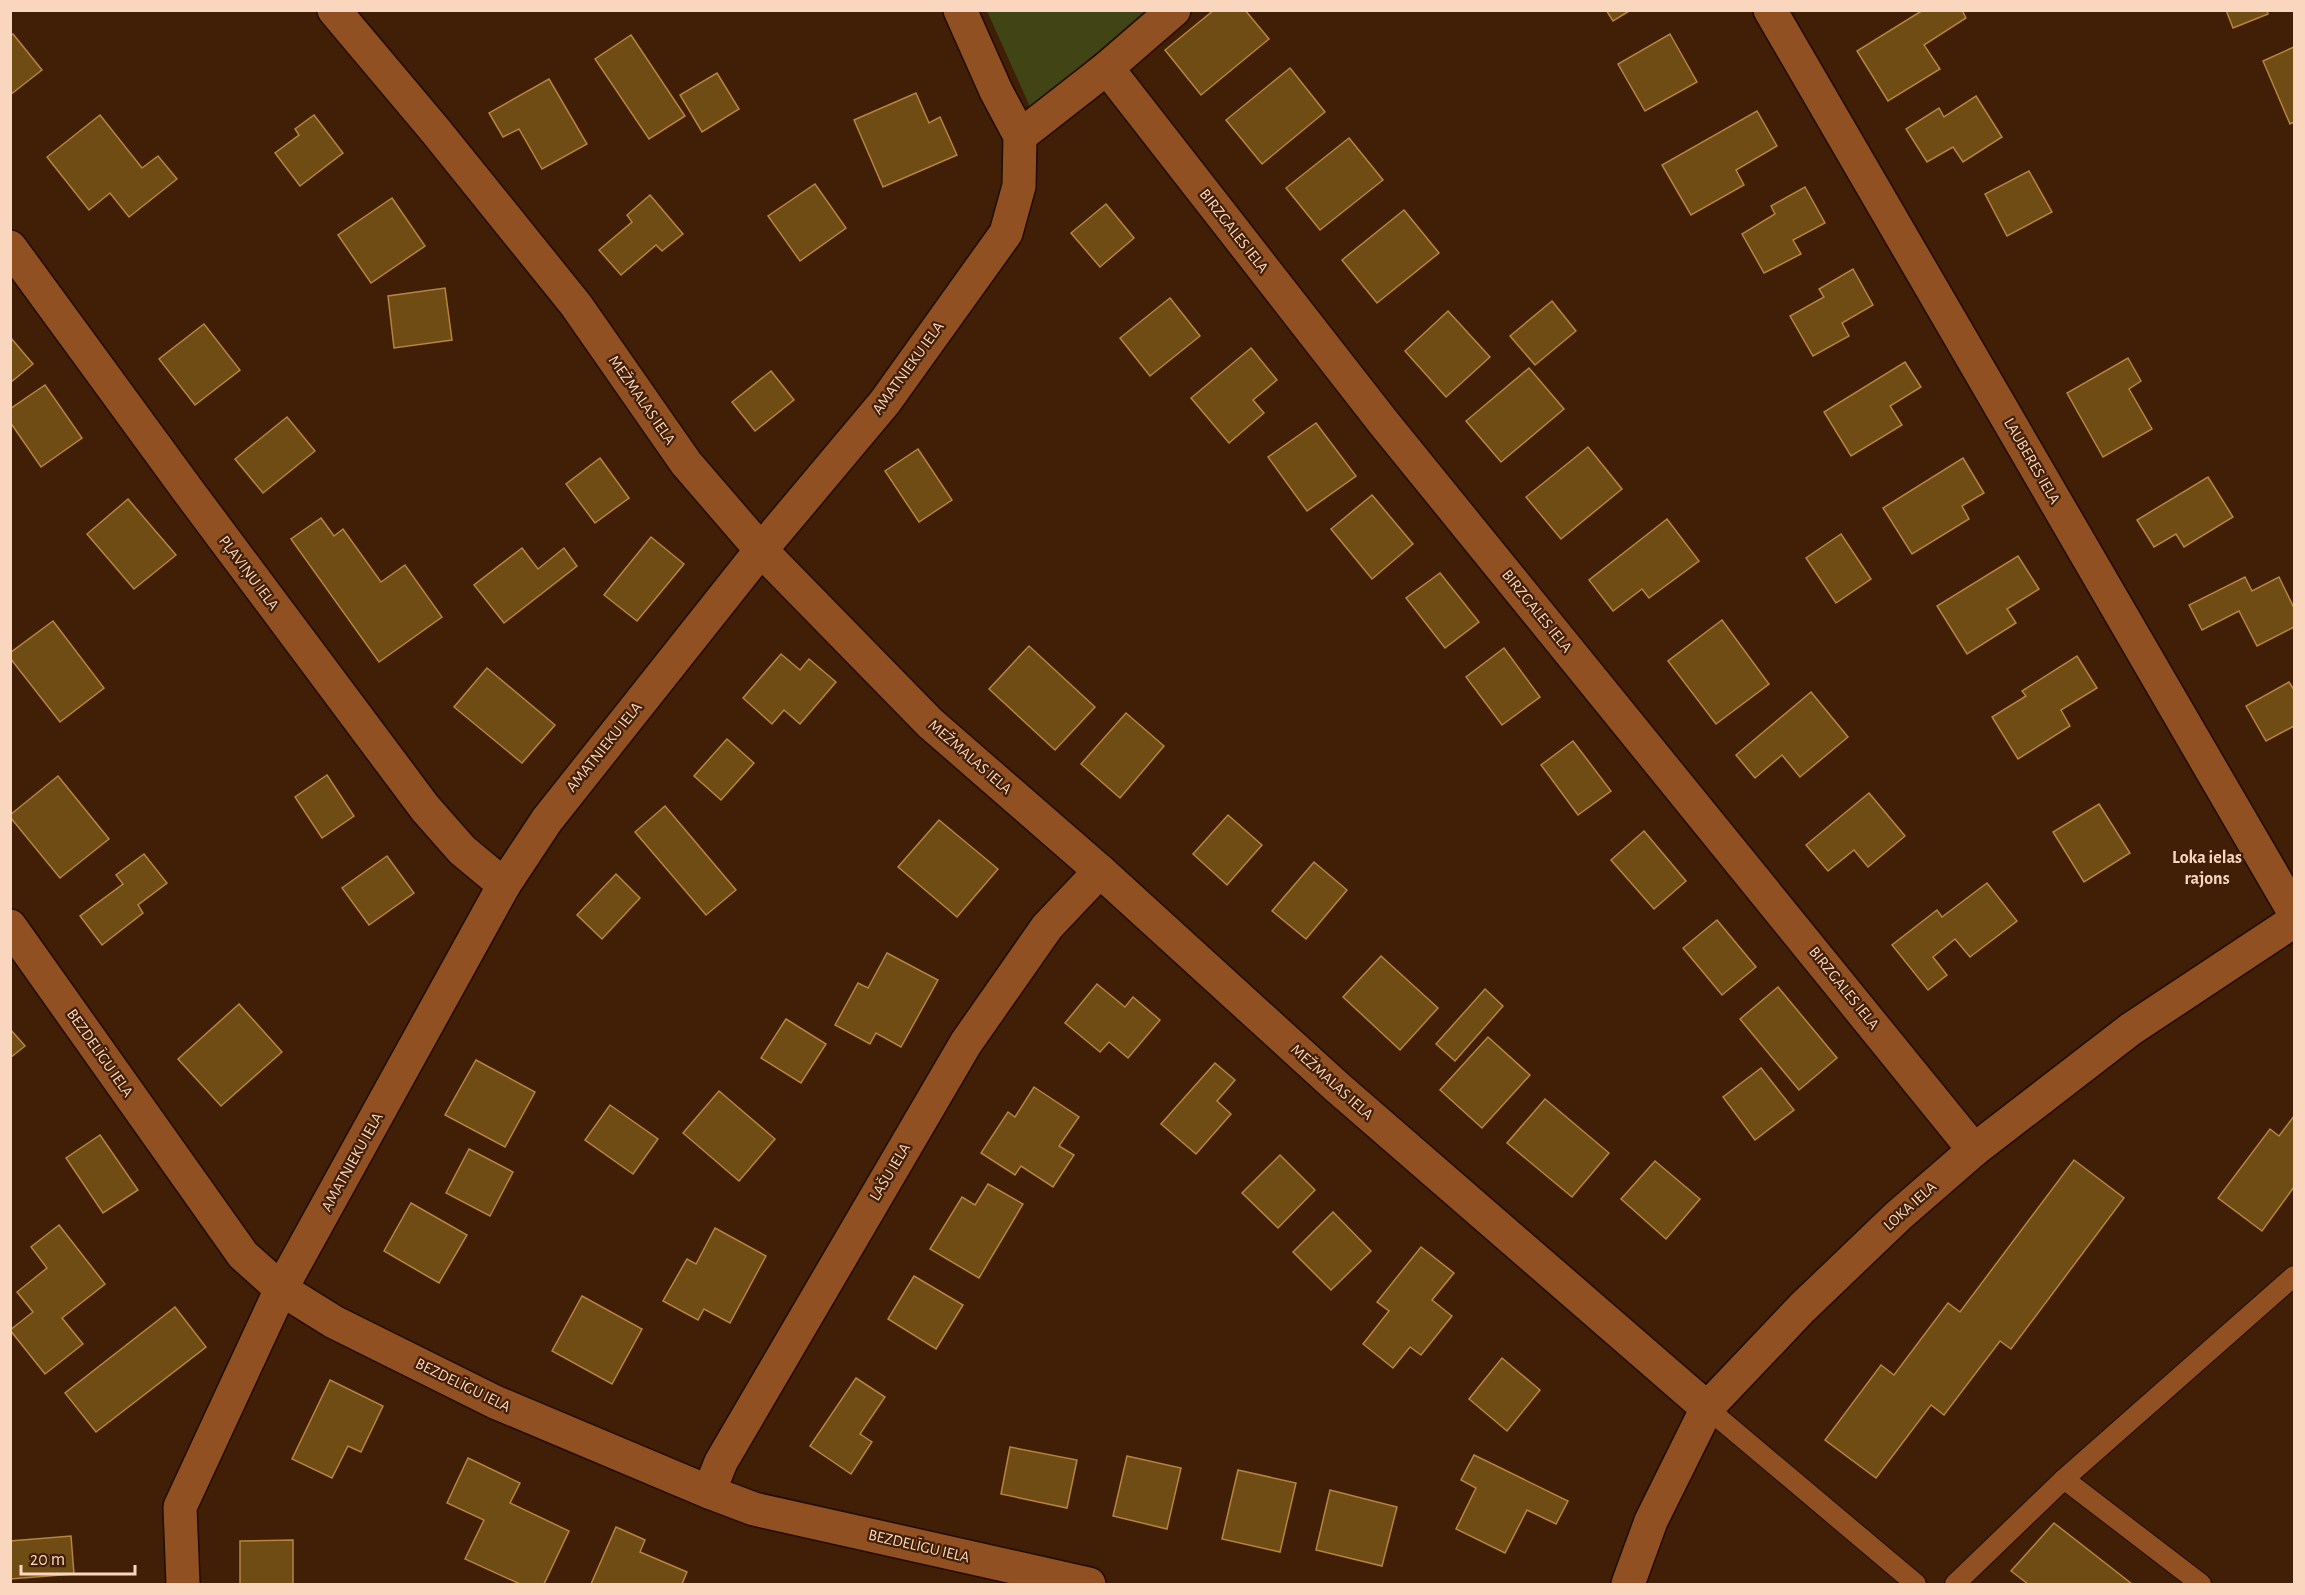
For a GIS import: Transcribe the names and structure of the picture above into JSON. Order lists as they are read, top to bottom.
{
  "streets": {
    "street": [
      "BIRZGALES IELA",
      "AMATNIEKU IELA",
      "MEŽMALAS IELA",
      "LAUBERES IELA",
      "PĻAVIŅU IELA",
      "BEZDELĪGU IELA",
      "LAŠU IELA",
      "LOKA IELA"
    ]
  },
  "crossings": [
    ["BIRZGALES IELA", "LOKA IELA"],
    ["AMATNIEKU IELA", "MEŽMALAS IELA"],
    ["AMATNIEKU IELA", "PĻAVIŅU IELA"],
    ["AMATNIEKU IELA", "BEZDELĪGU IELA"],
    ["MEŽMALAS IELA", "LAŠU IELA"],
    ["MEŽMALAS IELA", "LOKA IELA"],
    ["BEZDELĪGU IELA", "LAŠU IELA"]
  ],
  "districts": ["Loka ielas rajons"],
  "scale_bar": "20 m"
}
